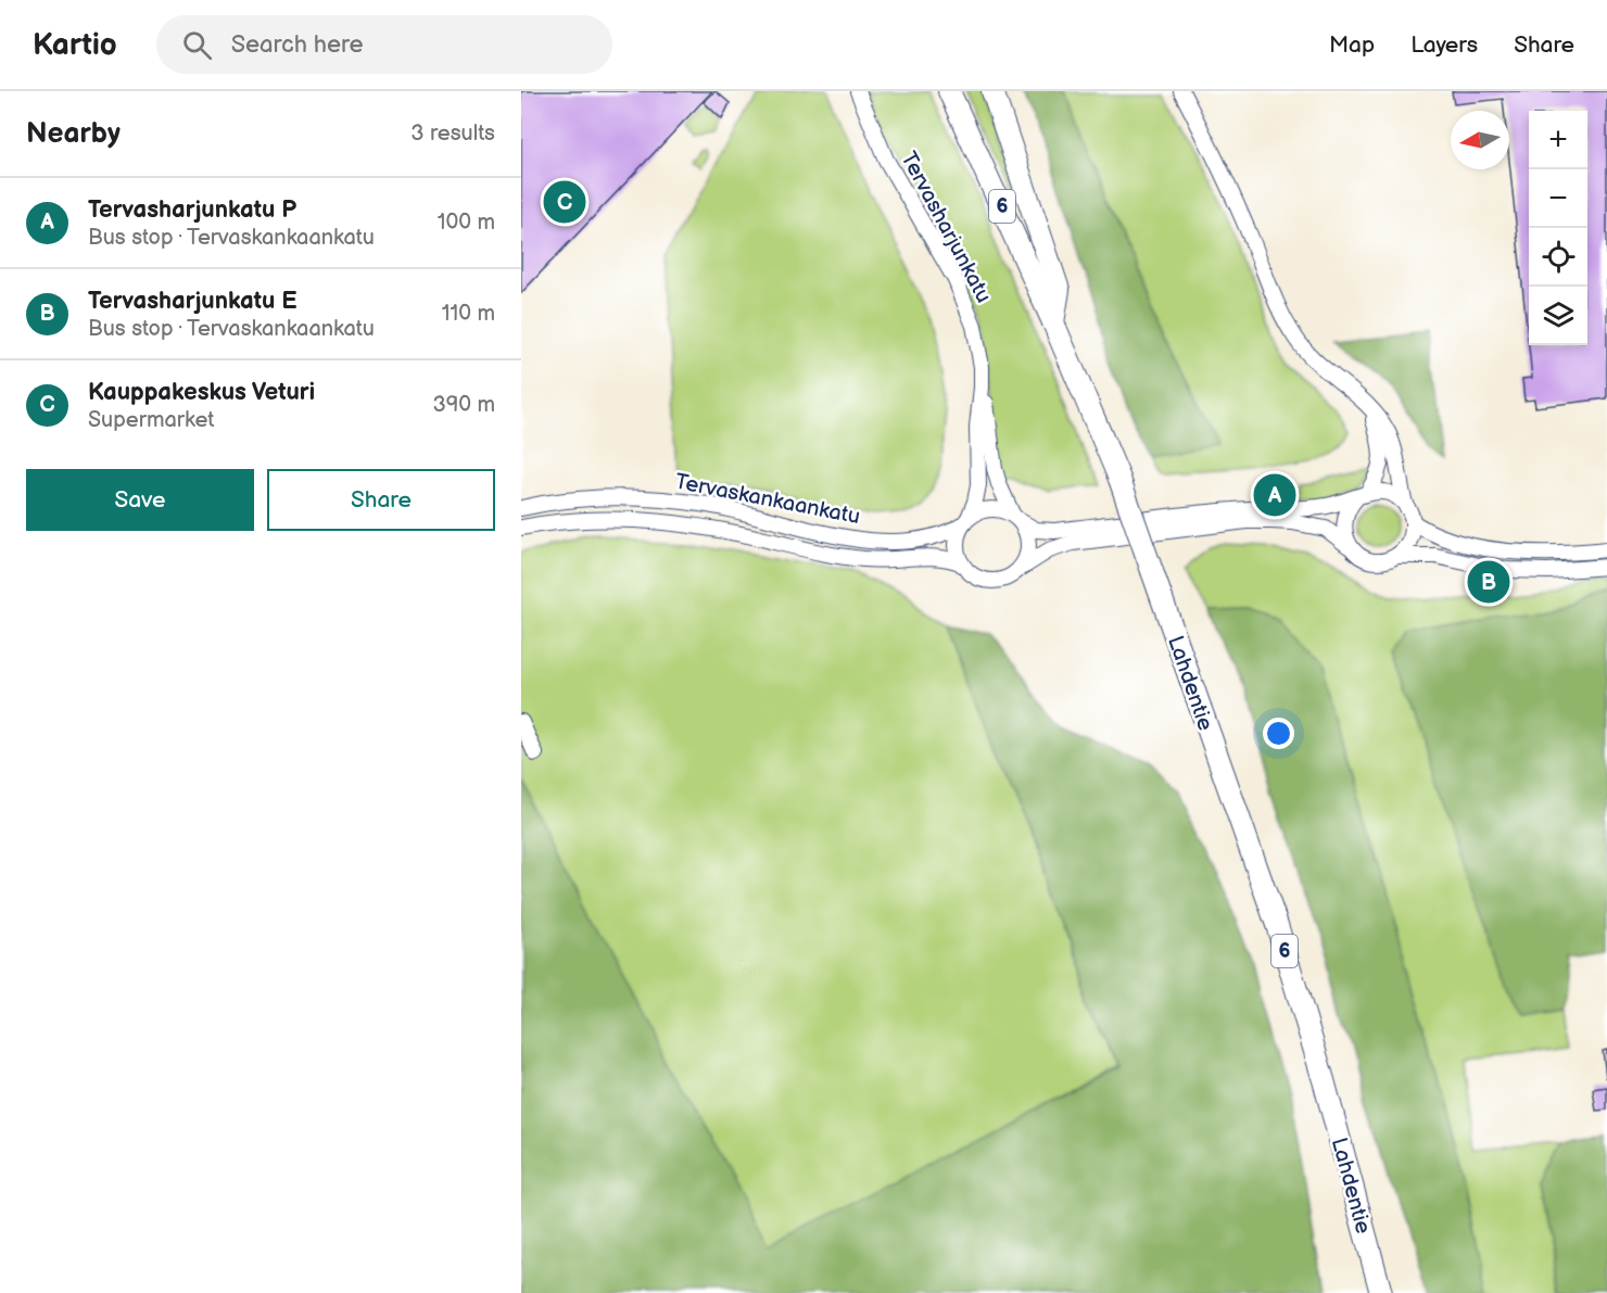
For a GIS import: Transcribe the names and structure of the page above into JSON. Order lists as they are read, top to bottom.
{
  "streets": {
    "highway": ["6", "Lahdentie"],
    "street": ["Tervasharjunkatu", "Tervaskankaankatu"]
  },
  "crossings": [
    ["Tervasharjunkatu", "Tervaskankaankatu"]
  ],
  "north": "left",
  "page": {
    "header": "Kartio",
    "search": "Search here",
    "nav": ["Map", "Layers", "Share"],
    "heading": ["Nearby", "3 results"],
    "map_buttons": ["+", "−"],
    "list": [
      {
        "mark": "A",
        "name": "Tervasharjunkatu P",
        "note": "Bus stop · Tervaskankaankatu",
        "value": "100 m"
      },
      {
        "mark": "B",
        "name": "Tervasharjunkatu E",
        "note": "Bus stop · Tervaskankaankatu",
        "value": "110 m"
      },
      {
        "mark": "C",
        "name": "Kauppakeskus Veturi",
        "note": "Supermarket",
        "value": "390 m"
      }
    ],
    "pins": ["C", "A", "B"],
    "buttons": ["Save", "Share"]
  }
}
